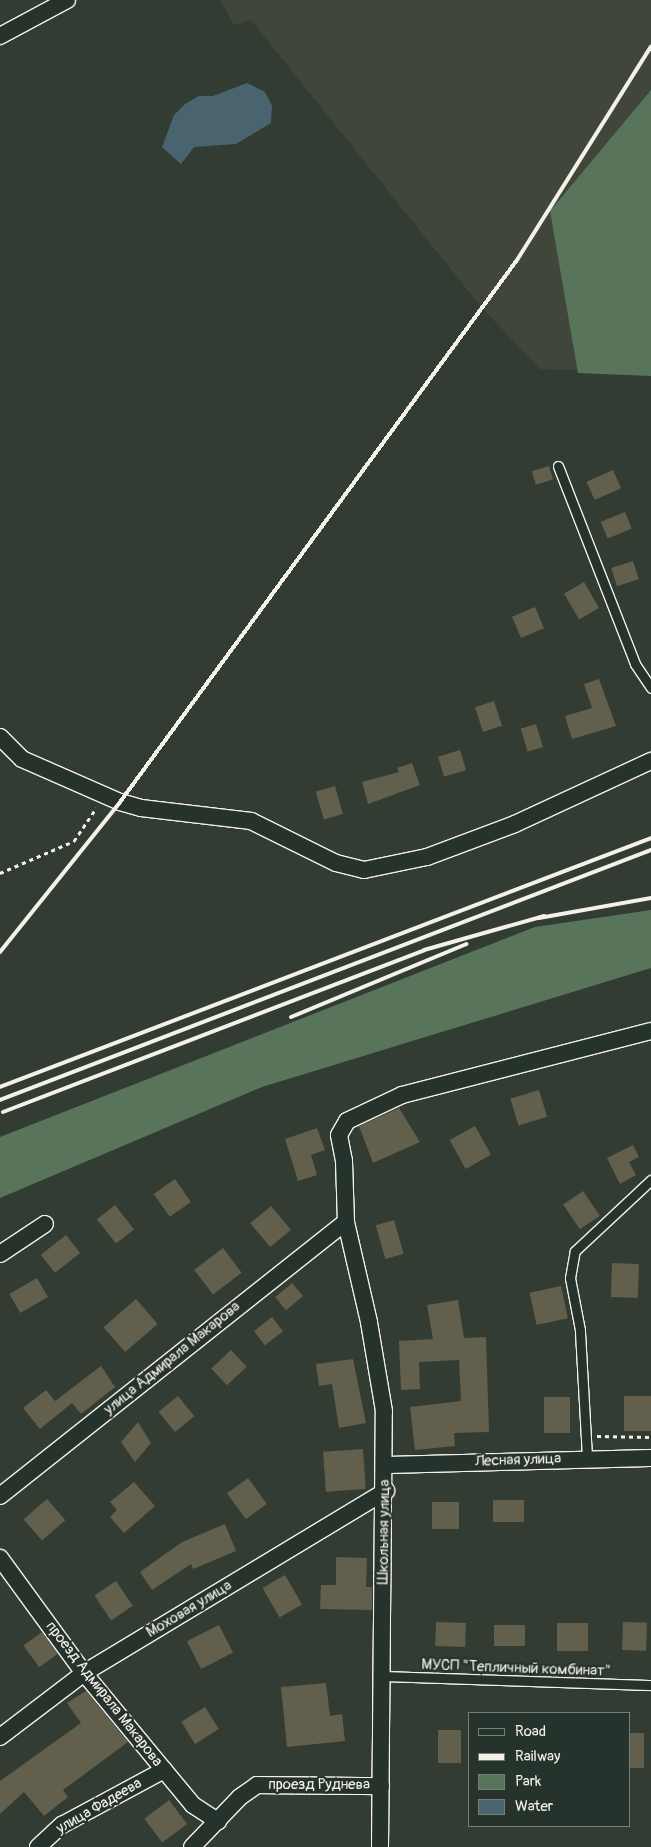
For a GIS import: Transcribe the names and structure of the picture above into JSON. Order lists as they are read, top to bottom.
{
  "streets": {
    "street": [
      "улица Адмирала Макарова",
      "Лесная улица",
      "Школьная улица",
      "Моховая улица",
      "проезд Адмирала Макарова",
      "проезд Руднева",
      "улица Фадеева"
    ],
    "lane": ["МУСП \"Тепличный комбинат\""]
  },
  "crossings": [
    ["улица Адмирала Макарова", "Школьная улица"],
    ["Лесная улица", "Школьная улица"],
    ["Школьная улица", "Моховая улица"],
    ["Школьная улица", "МУСП \"Тепличный комбинат\""],
    ["Школьная улица", "проезд Руднева"],
    ["Моховая улица", "проезд Адмирала Макарова"],
    ["проезд Адмирала Макарова", "проезд Руднева"],
    ["проезд Адмирала Макарова", "улица Фадеева"]
  ],
  "legend": [
    "Road",
    "Railway",
    "Park",
    "Water"
  ]
}
